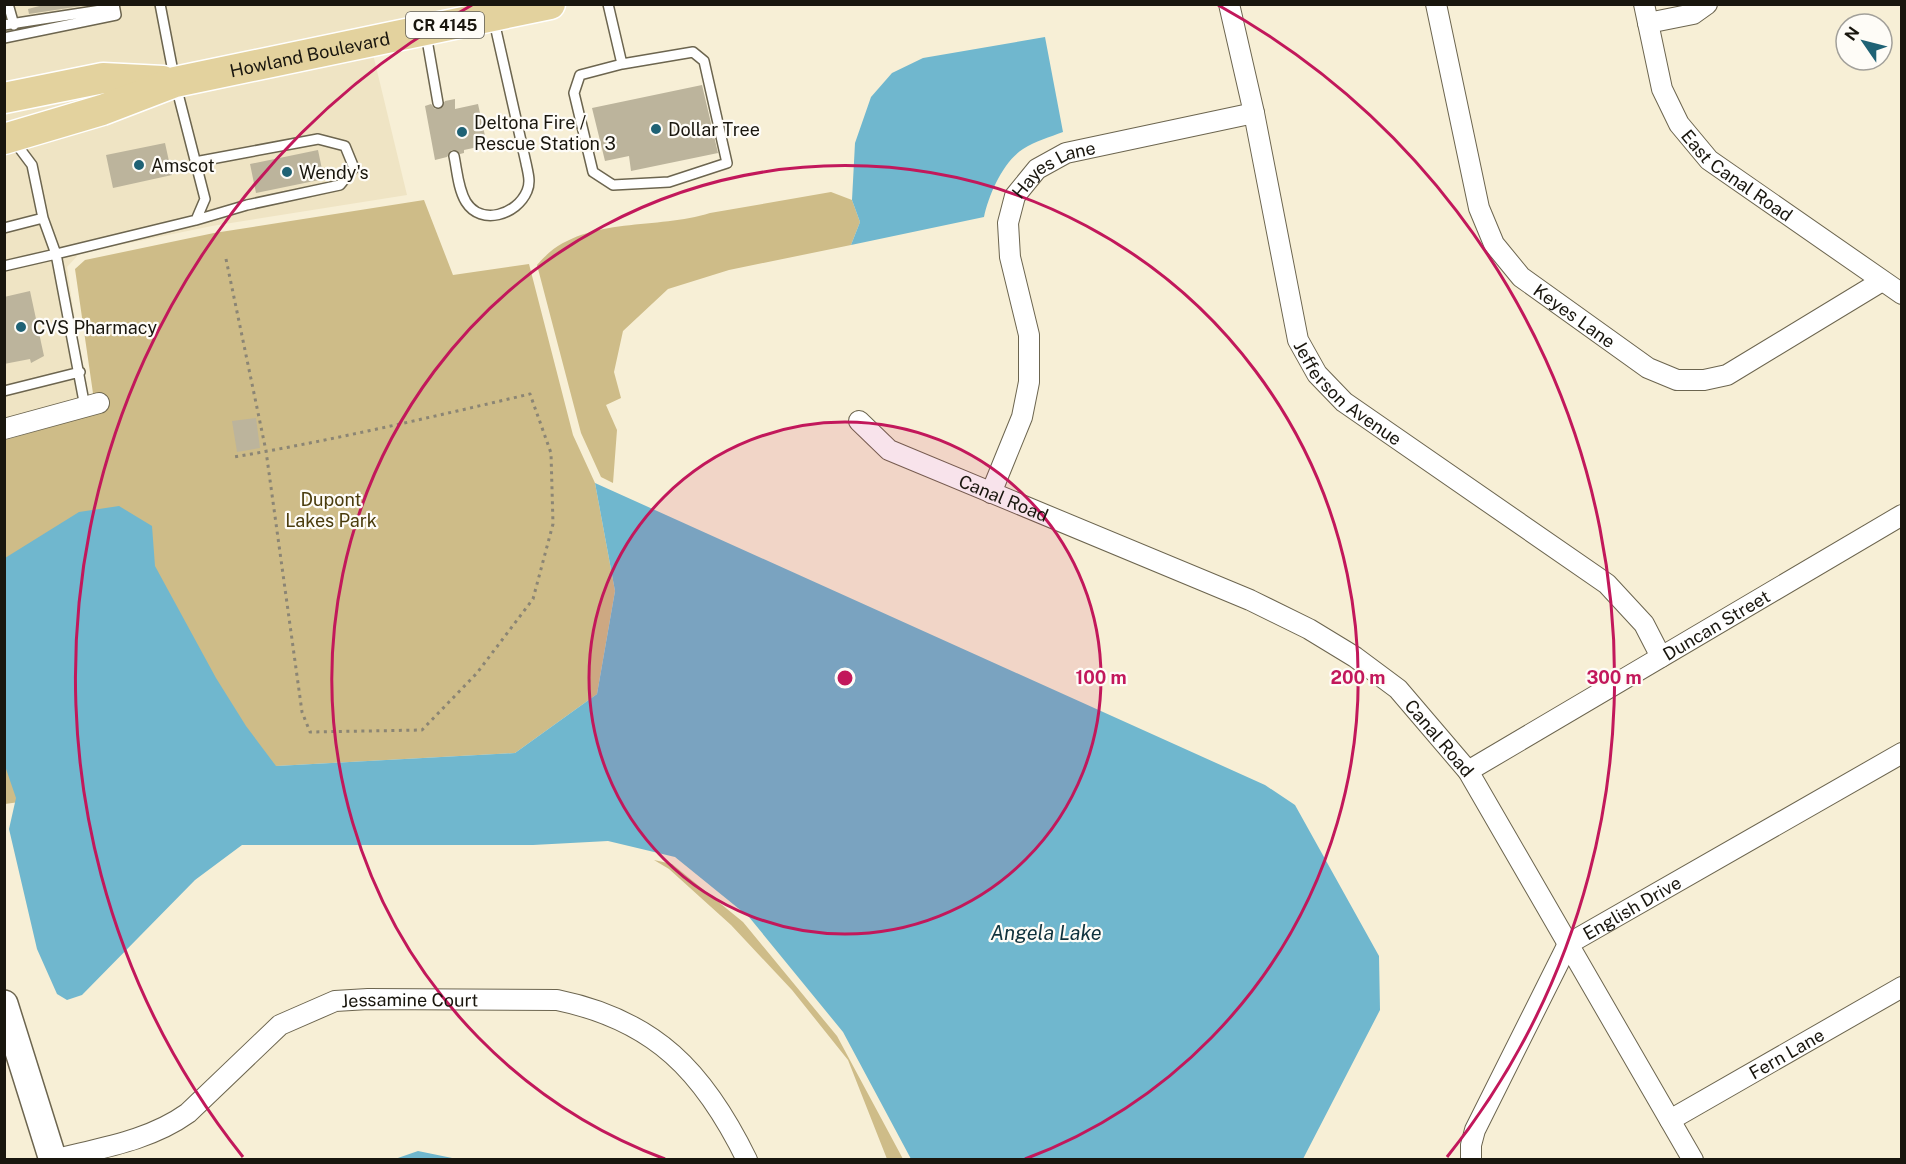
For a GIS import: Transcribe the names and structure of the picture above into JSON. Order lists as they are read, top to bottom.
{
  "streets": {
    "main road": ["CR 4145", "Howland Boulevard"],
    "street": [
      "East Canal Road",
      "Hayes Lane",
      "Keyes Lane",
      "Jefferson Avenue",
      "Canal Road",
      "Duncan Street",
      "English Drive",
      "Jessamine Court",
      "Fern Lane"
    ]
  },
  "crossings": [
    ["East Canal Road", "Keyes Lane"],
    ["Hayes Lane", "Jefferson Avenue"],
    ["Hayes Lane", "Canal Road"],
    ["Jefferson Avenue", "Duncan Street"],
    ["Canal Road", "Duncan Street"],
    ["Canal Road", "English Drive"],
    ["Canal Road", "Fern Lane"]
  ],
  "water": ["Angela Lake"],
  "parks": ["Dupont Lakes Park"],
  "places": [
    "Dollar Tree",
    "Deltona Fire / Rescue Station 3",
    "Amscot",
    "Wendy's",
    "CVS Pharmacy"
  ],
  "north": "top left",
  "rings": ["100 m", "200 m", "300 m"]
}
